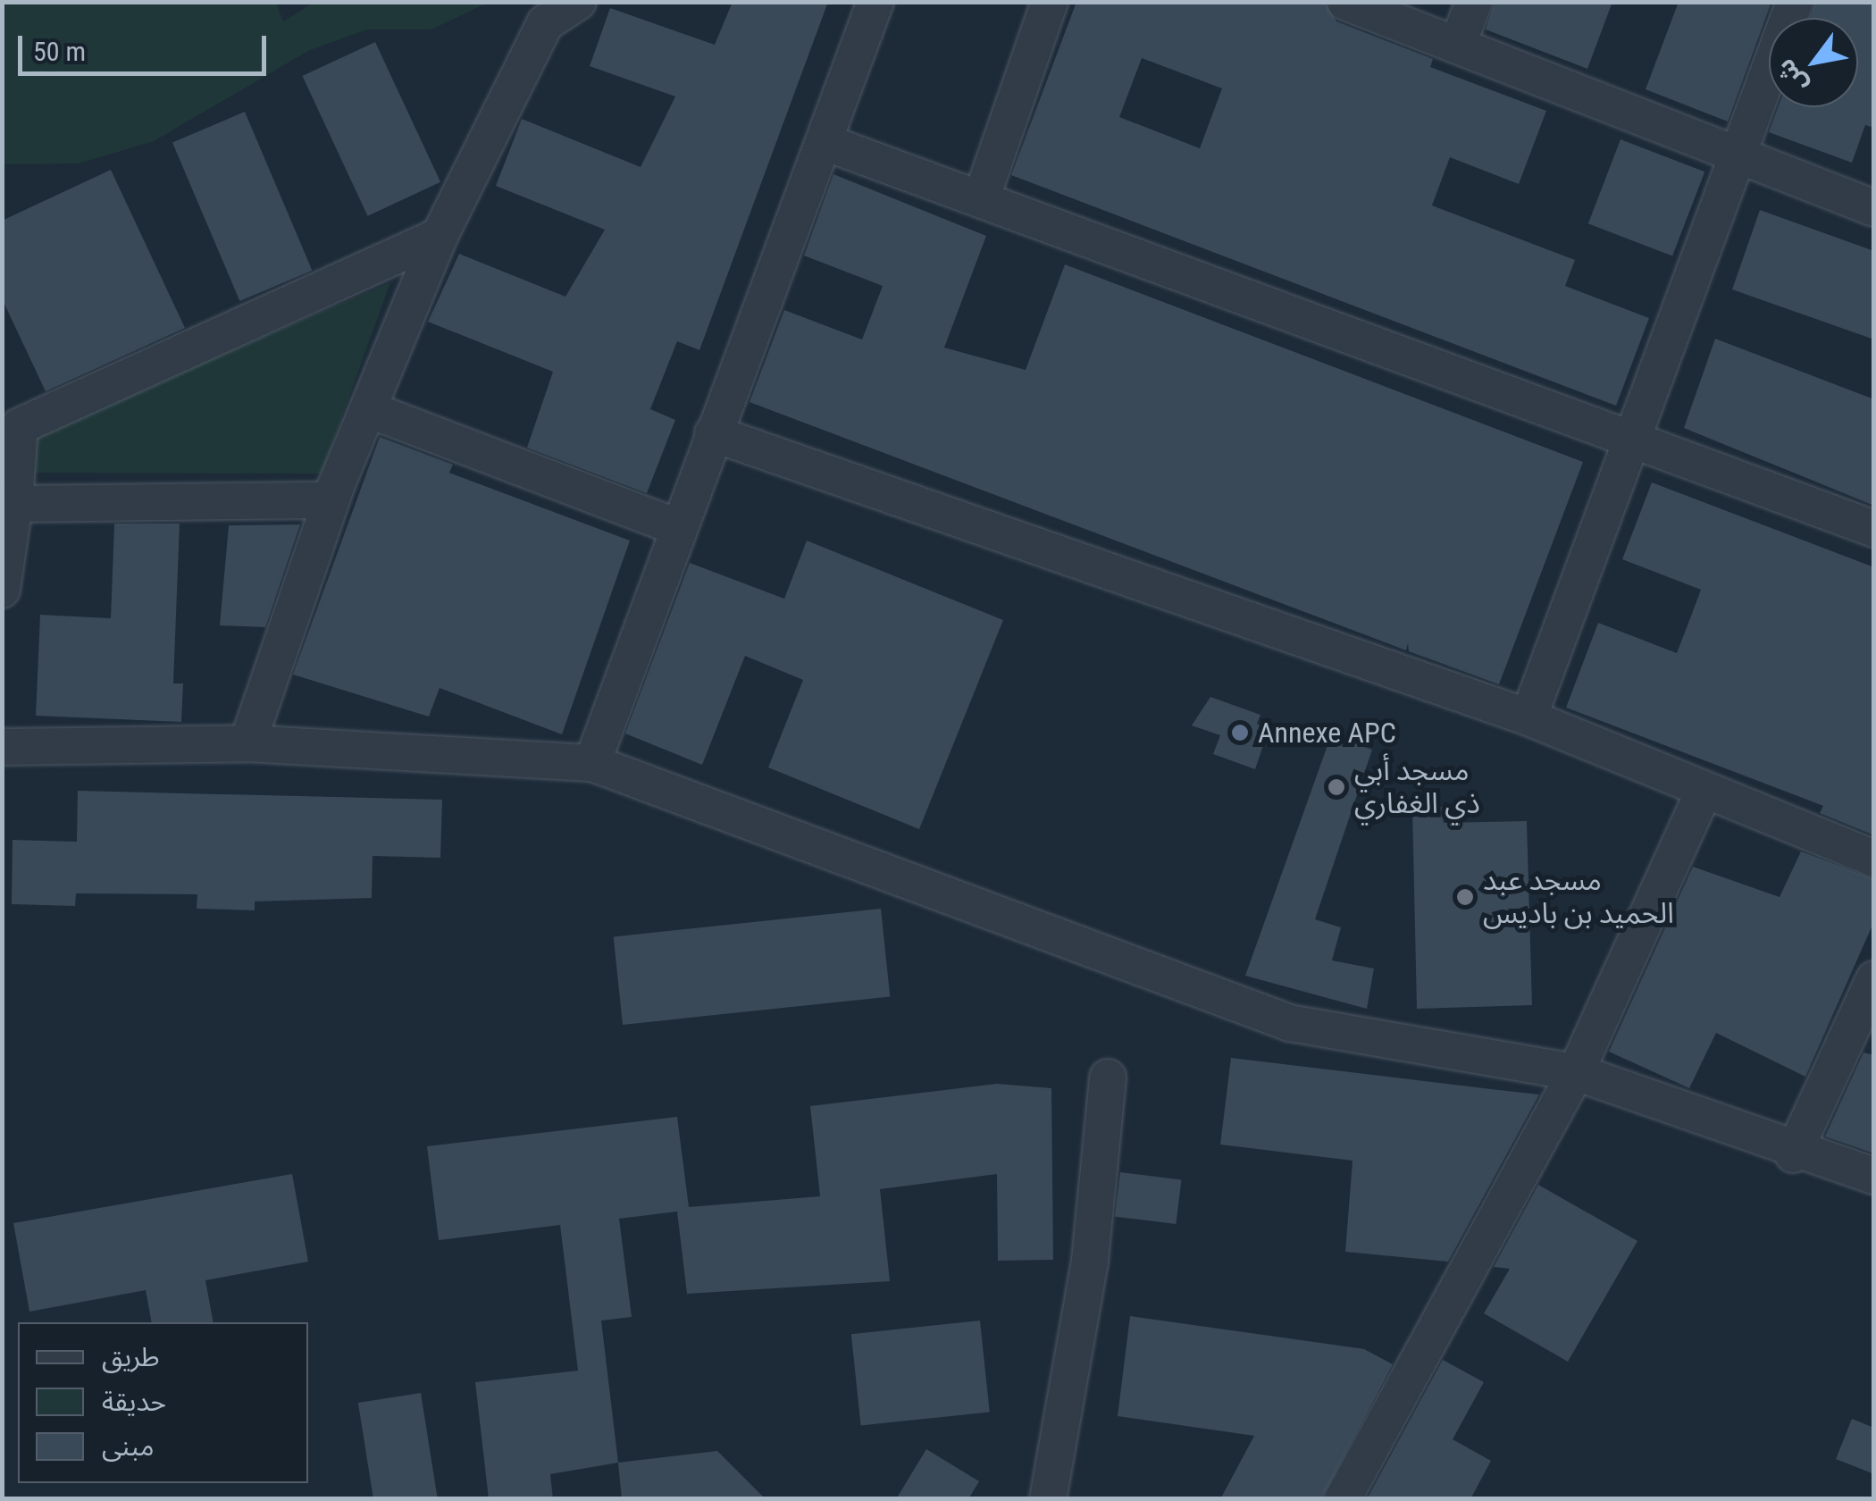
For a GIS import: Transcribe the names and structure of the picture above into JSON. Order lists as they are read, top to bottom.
{
  "places": ["Annexe APC", "مسجد أبي ذي الغفاري", "مسجد عبد الحميد بن باديس"],
  "legend": ["طريق", "حديقة", "مبنى"],
  "scale_bar": "50 m",
  "north": "bottom left"
}
